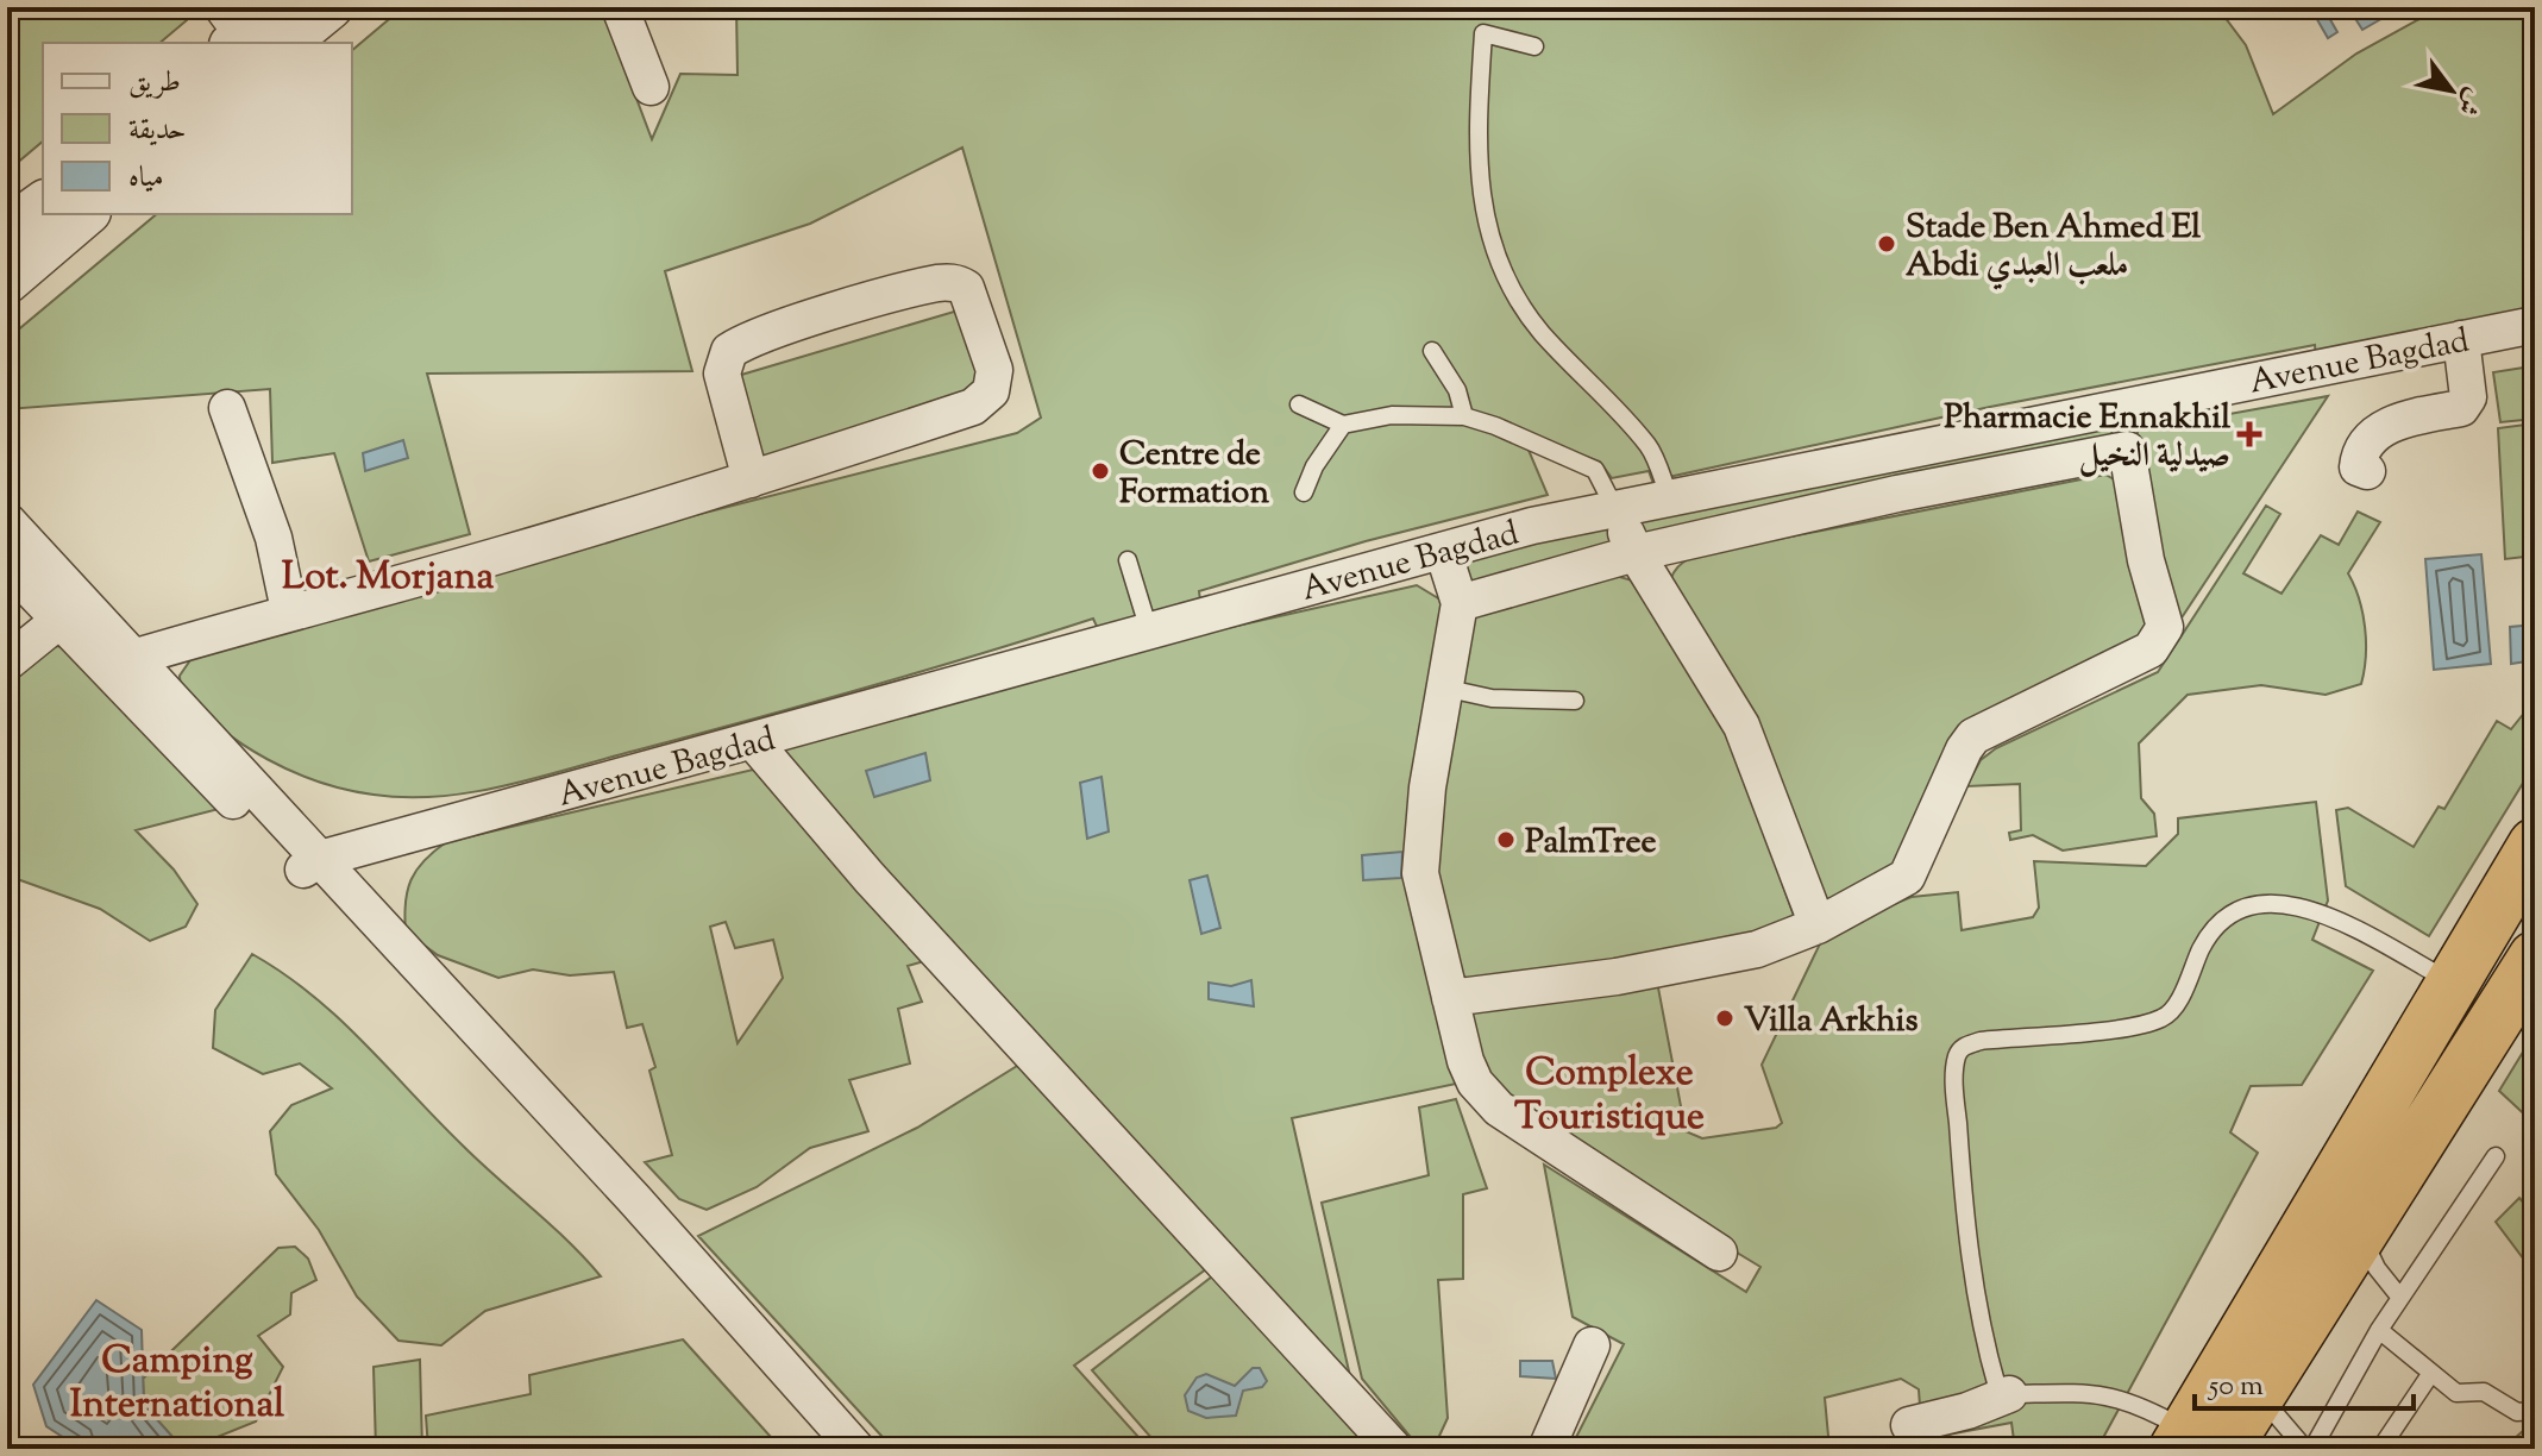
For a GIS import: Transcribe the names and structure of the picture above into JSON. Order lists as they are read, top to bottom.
{
  "streets": {
    "street": ["Avenue Bagdad"]
  },
  "districts": ["Lot. Morjana", "Complexe Touristique", "Camping International"],
  "places": {
    "other": [
      "Stade Ben Ahmed El Abdi ملعب العبدي",
      "Centre de Formation",
      "PalmTree",
      "Villa Arkhis"
    ],
    "health": ["Pharmacie Ennakhil صيدلية النخيل"]
  },
  "legend": ["طريق", "حديقة", "مياه"],
  "scale_bar": "50 m",
  "north": "bottom right"
}
